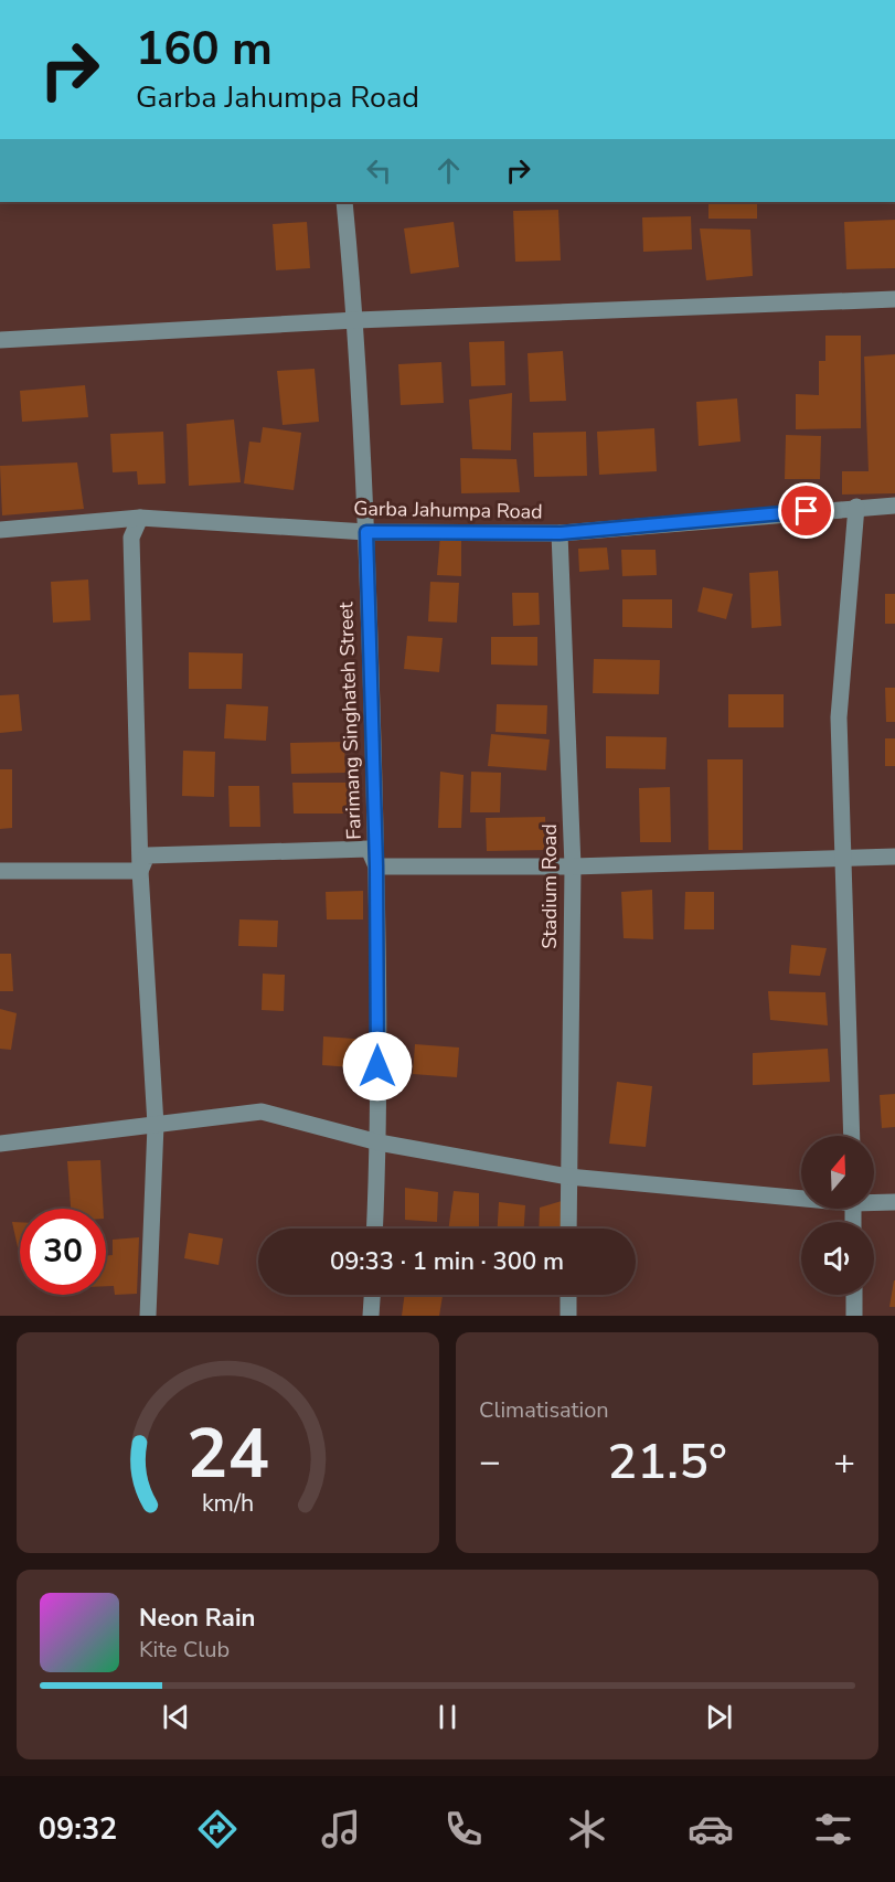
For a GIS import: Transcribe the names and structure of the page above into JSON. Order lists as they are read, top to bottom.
{
  "streets": {
    "street": ["Garba Jahumpa Road", "Farimang Singhateh Street", "Stadium Road"]
  },
  "crossings": [
    ["Garba Jahumpa Road", "Farimang Singhateh Street"],
    ["Garba Jahumpa Road", "Stadium Road"]
  ],
  "north": "top",
  "page": {
    "turn": ["160 m", "Garba Jahumpa Road"],
    "limit": "30",
    "trip": "09:33 · 1 min · 300 m",
    "tile": "Climatisation",
    "heat": ["−", "21.5°", "+"],
    "song": ["Neon Rain", "Kite Club"],
    "tabs": "09:32",
    "gauge": ["24", "km/h"]
  }
}
